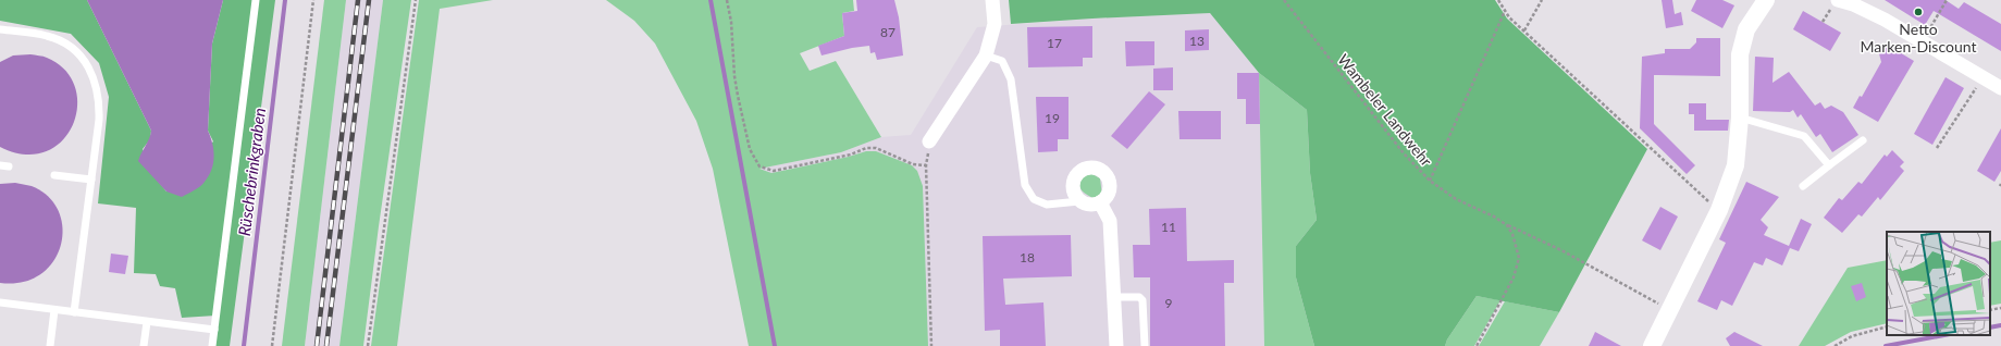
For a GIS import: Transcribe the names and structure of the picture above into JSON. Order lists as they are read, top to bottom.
{
  "streets": {
    "path": ["Wambeler Landwehr"]
  },
  "water": ["Rüschebrinkgraben"],
  "places": ["Netto Marken-Discount"],
  "house_numbers": [
    "87",
    "13",
    "17",
    "19",
    "11",
    "18",
    "9"
  ]
}
